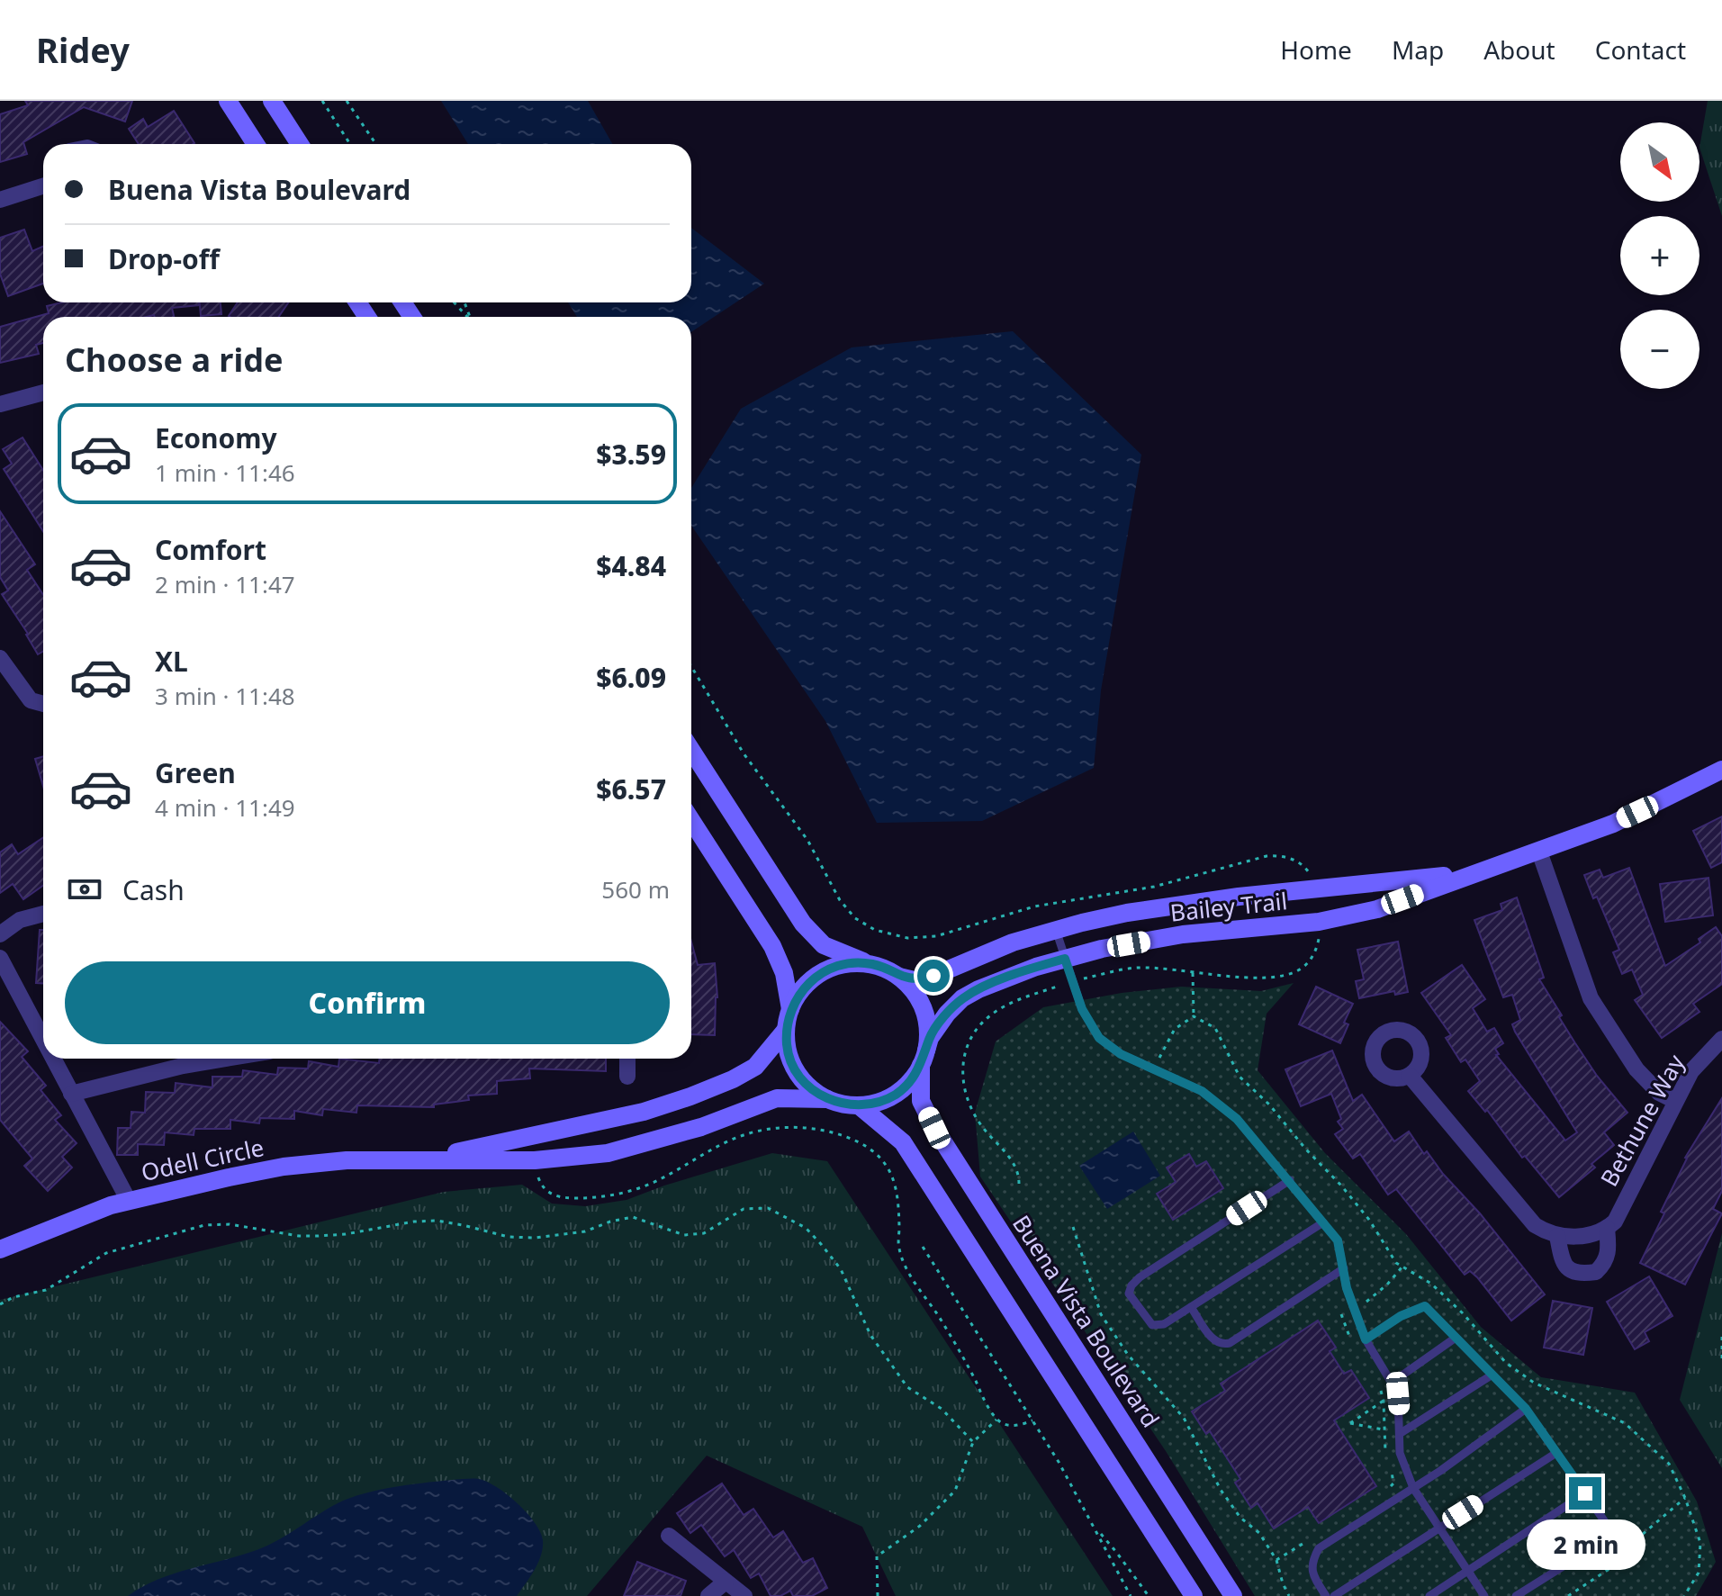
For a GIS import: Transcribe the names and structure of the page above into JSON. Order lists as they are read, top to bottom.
{
  "streets": {
    "street": [
      "Bailey Trail",
      "Bethune Way",
      "Odell Circle",
      "Buena Vista Boulevard"
    ]
  },
  "crossings": [
    ["Bailey Trail", "Odell Circle"],
    ["Bailey Trail", "Buena Vista Boulevard"],
    ["Odell Circle", "Buena Vista Boulevard"]
  ],
  "north": "bottom right",
  "page": {
    "header": "Ridey",
    "nav": [
      "Home",
      "Map",
      "About",
      "Contact"
    ],
    "map_buttons": ["+", "−"],
    "banner": ["Buena Vista Boulevard", "Drop-off"],
    "heading": "Choose a ride",
    "list": [
      {
        "name": "Economy",
        "note": "1 min · 11:46",
        "value": "$3.59"
      },
      {
        "name": "Comfort",
        "note": "2 min · 11:47",
        "value": "$4.84"
      },
      {
        "name": "XL",
        "note": "3 min · 11:48",
        "value": "$6.09"
      },
      {
        "name": "Green",
        "note": "4 min · 11:49",
        "value": "$6.57"
      }
    ],
    "pay": ["Cash", "560 m"],
    "buttons": "Confirm",
    "bubble": "2 min"
  }
}
